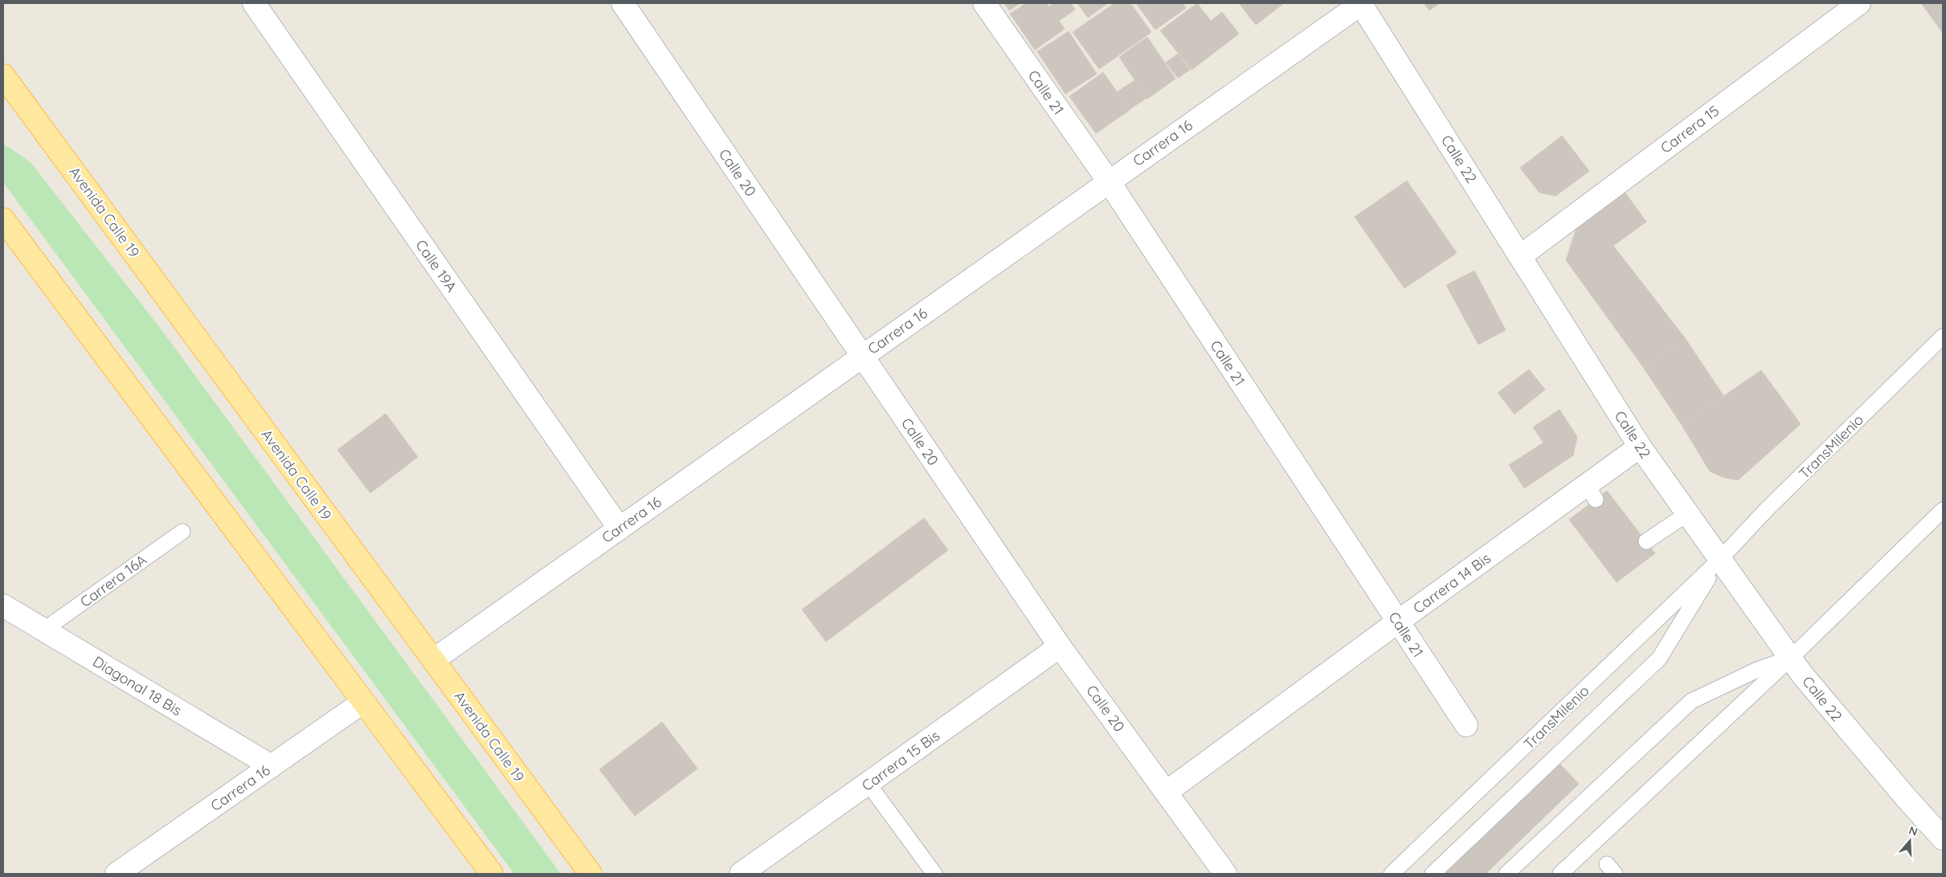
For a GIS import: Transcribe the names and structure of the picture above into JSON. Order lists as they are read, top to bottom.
{
  "streets": {
    "main road": ["Avenida Calle 19"],
    "street": [
      "Calle 21",
      "Carrera 15",
      "Carrera 16",
      "Calle 22",
      "Calle 20",
      "Calle 19A",
      "Carrera 14 Bis",
      "Diagonal 18 Bis",
      "Carrera 15 Bis"
    ],
    "lane": ["TransMilenio", "Carrera 16A"]
  },
  "crossings": [
    ["Calle 21", "Carrera 16"],
    ["Calle 21", "Carrera 14 Bis"],
    ["Carrera 15", "Calle 22"],
    ["Carrera 16", "Calle 22"],
    ["Carrera 16", "Calle 20"],
    ["Carrera 16", "Avenida Calle 19"],
    ["Carrera 16", "Calle 19A"],
    ["Carrera 16", "Diagonal 18 Bis"],
    ["Calle 22", "TransMilenio"],
    ["Calle 22", "Carrera 14 Bis"],
    ["Calle 20", "Carrera 14 Bis"],
    ["Calle 20", "Carrera 15 Bis"],
    ["Carrera 16A", "Diagonal 18 Bis"]
  ],
  "north": "top"
}
